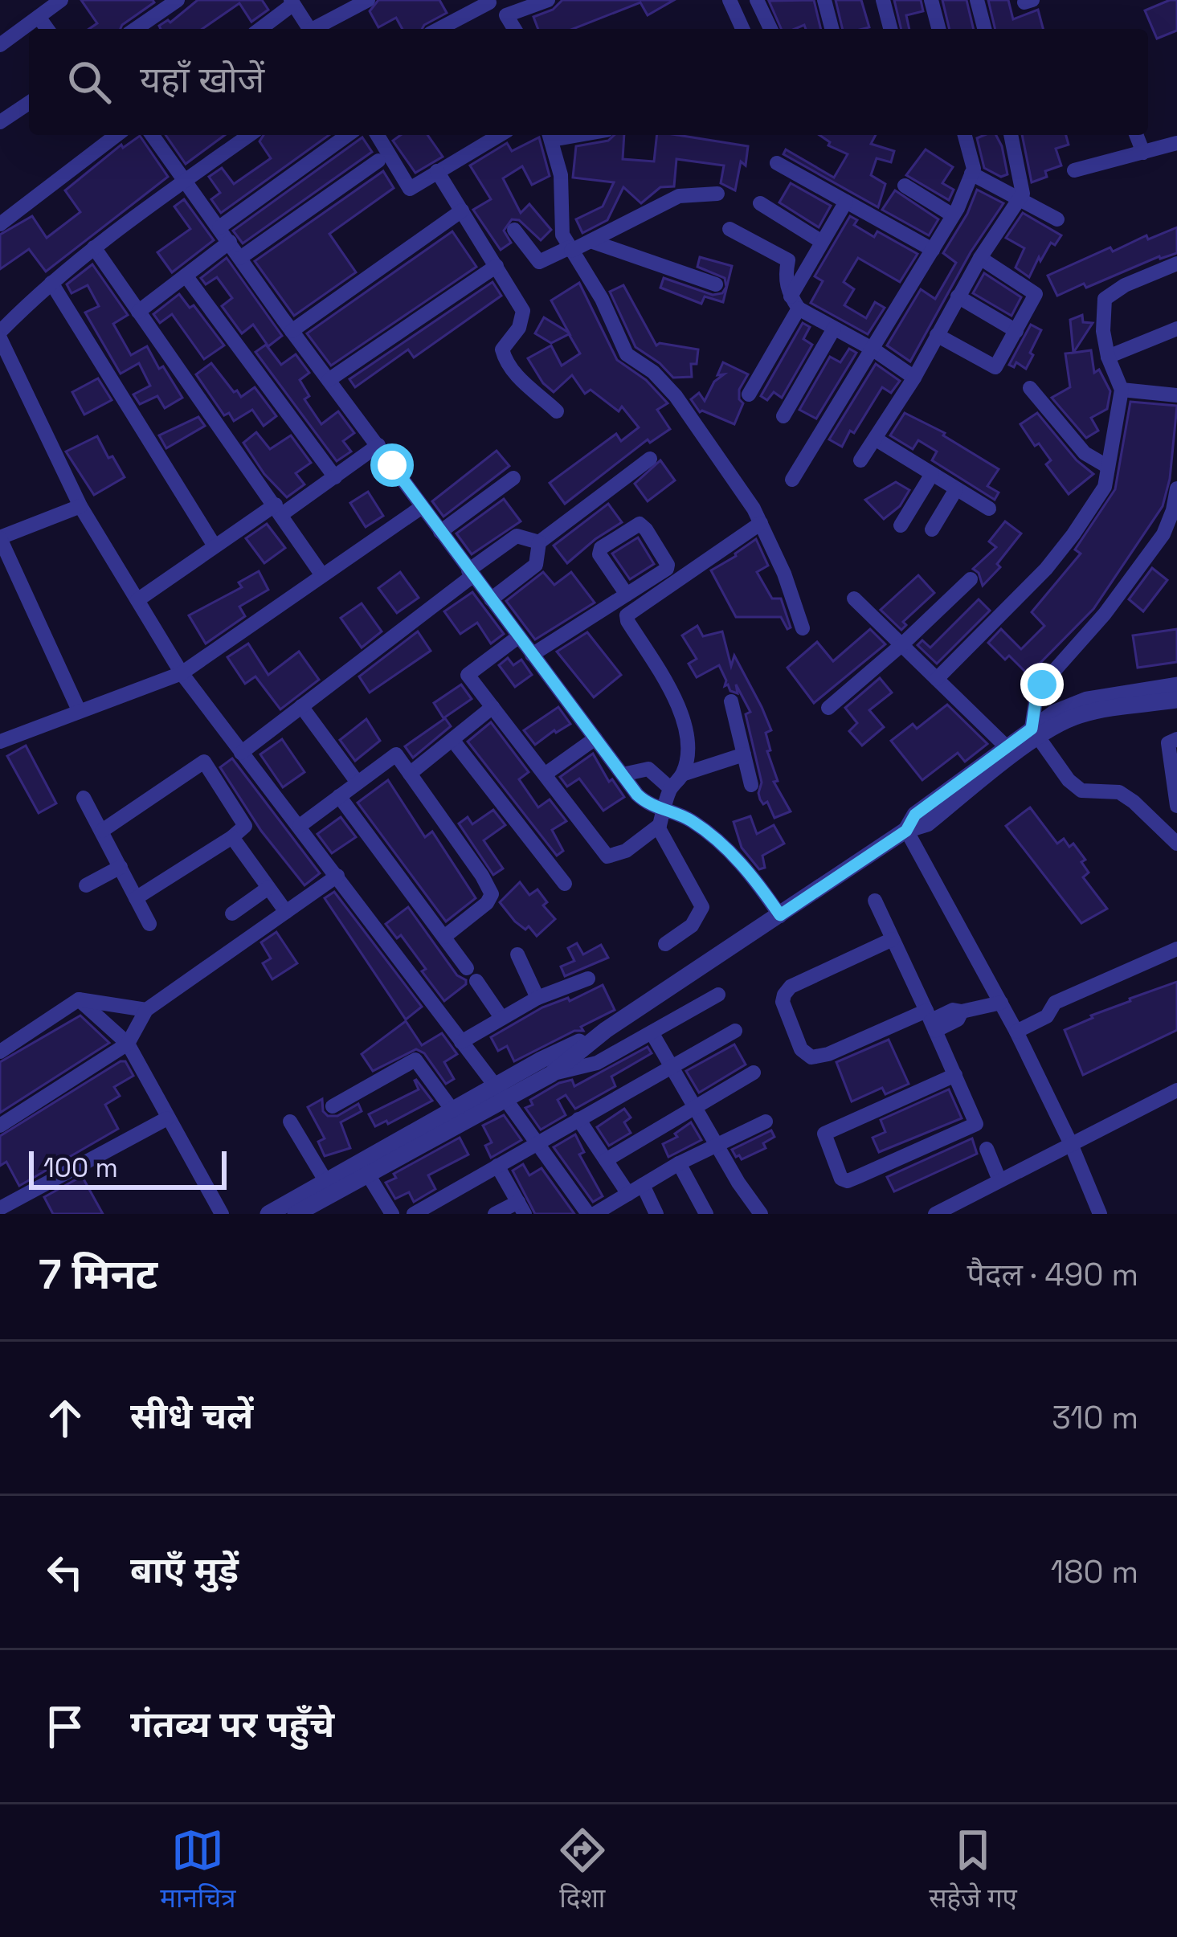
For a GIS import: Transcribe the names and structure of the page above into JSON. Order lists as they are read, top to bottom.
{
  "scale_bar": "100 m",
  "page": {
    "search": "यहाँ खोजें",
    "scale": "100 m",
    "heading": ["7 मिनट", "पैदल · 490 m"],
    "list": [
      ["सीधे चलें", "310 m"],
      ["बाएँ मुड़ें", "180 m"],
      "गंतव्य पर पहुँचे"
    ],
    "nav": ["मानचित्र", "दिशा", "सहेजे गए"]
  }
}
